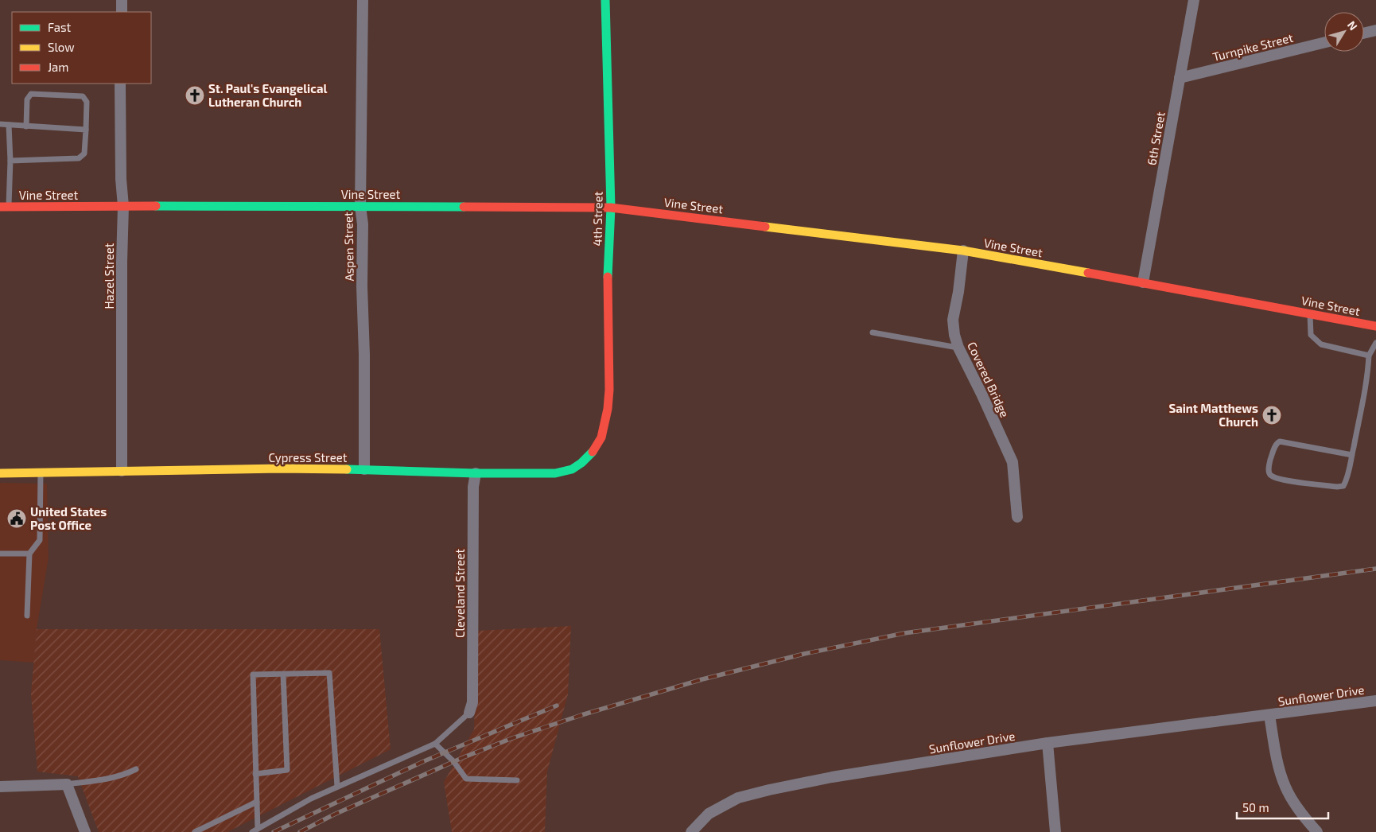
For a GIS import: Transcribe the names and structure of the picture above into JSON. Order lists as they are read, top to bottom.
{
  "streets": {
    "street": [
      "Turnpike Street",
      "6th Street",
      "Vine Street",
      "4th Street",
      "Aspen Street",
      "Hazel Street",
      "Covered Bridge",
      "Cypress Street",
      "Cleveland Street",
      "Sunflower Drive"
    ]
  },
  "crossings": [
    ["Turnpike Street", "6th Street"],
    ["6th Street", "Vine Street"],
    ["Vine Street", "4th Street"],
    ["Vine Street", "Aspen Street"],
    ["Vine Street", "Hazel Street"],
    ["Vine Street", "Covered Bridge"],
    ["4th Street", "Cypress Street"],
    ["Aspen Street", "Cypress Street"],
    ["Hazel Street", "Cypress Street"],
    ["Cypress Street", "Cleveland Street"]
  ],
  "places": {
    "church": ["St. Paul's Evangelical Lutheran Church", "Saint Matthews Church"],
    "public building": ["United States Post Office"]
  },
  "legend": ["Fast", "Slow", "Jam"],
  "scale_bar": "50 m",
  "north": "top right"
}
